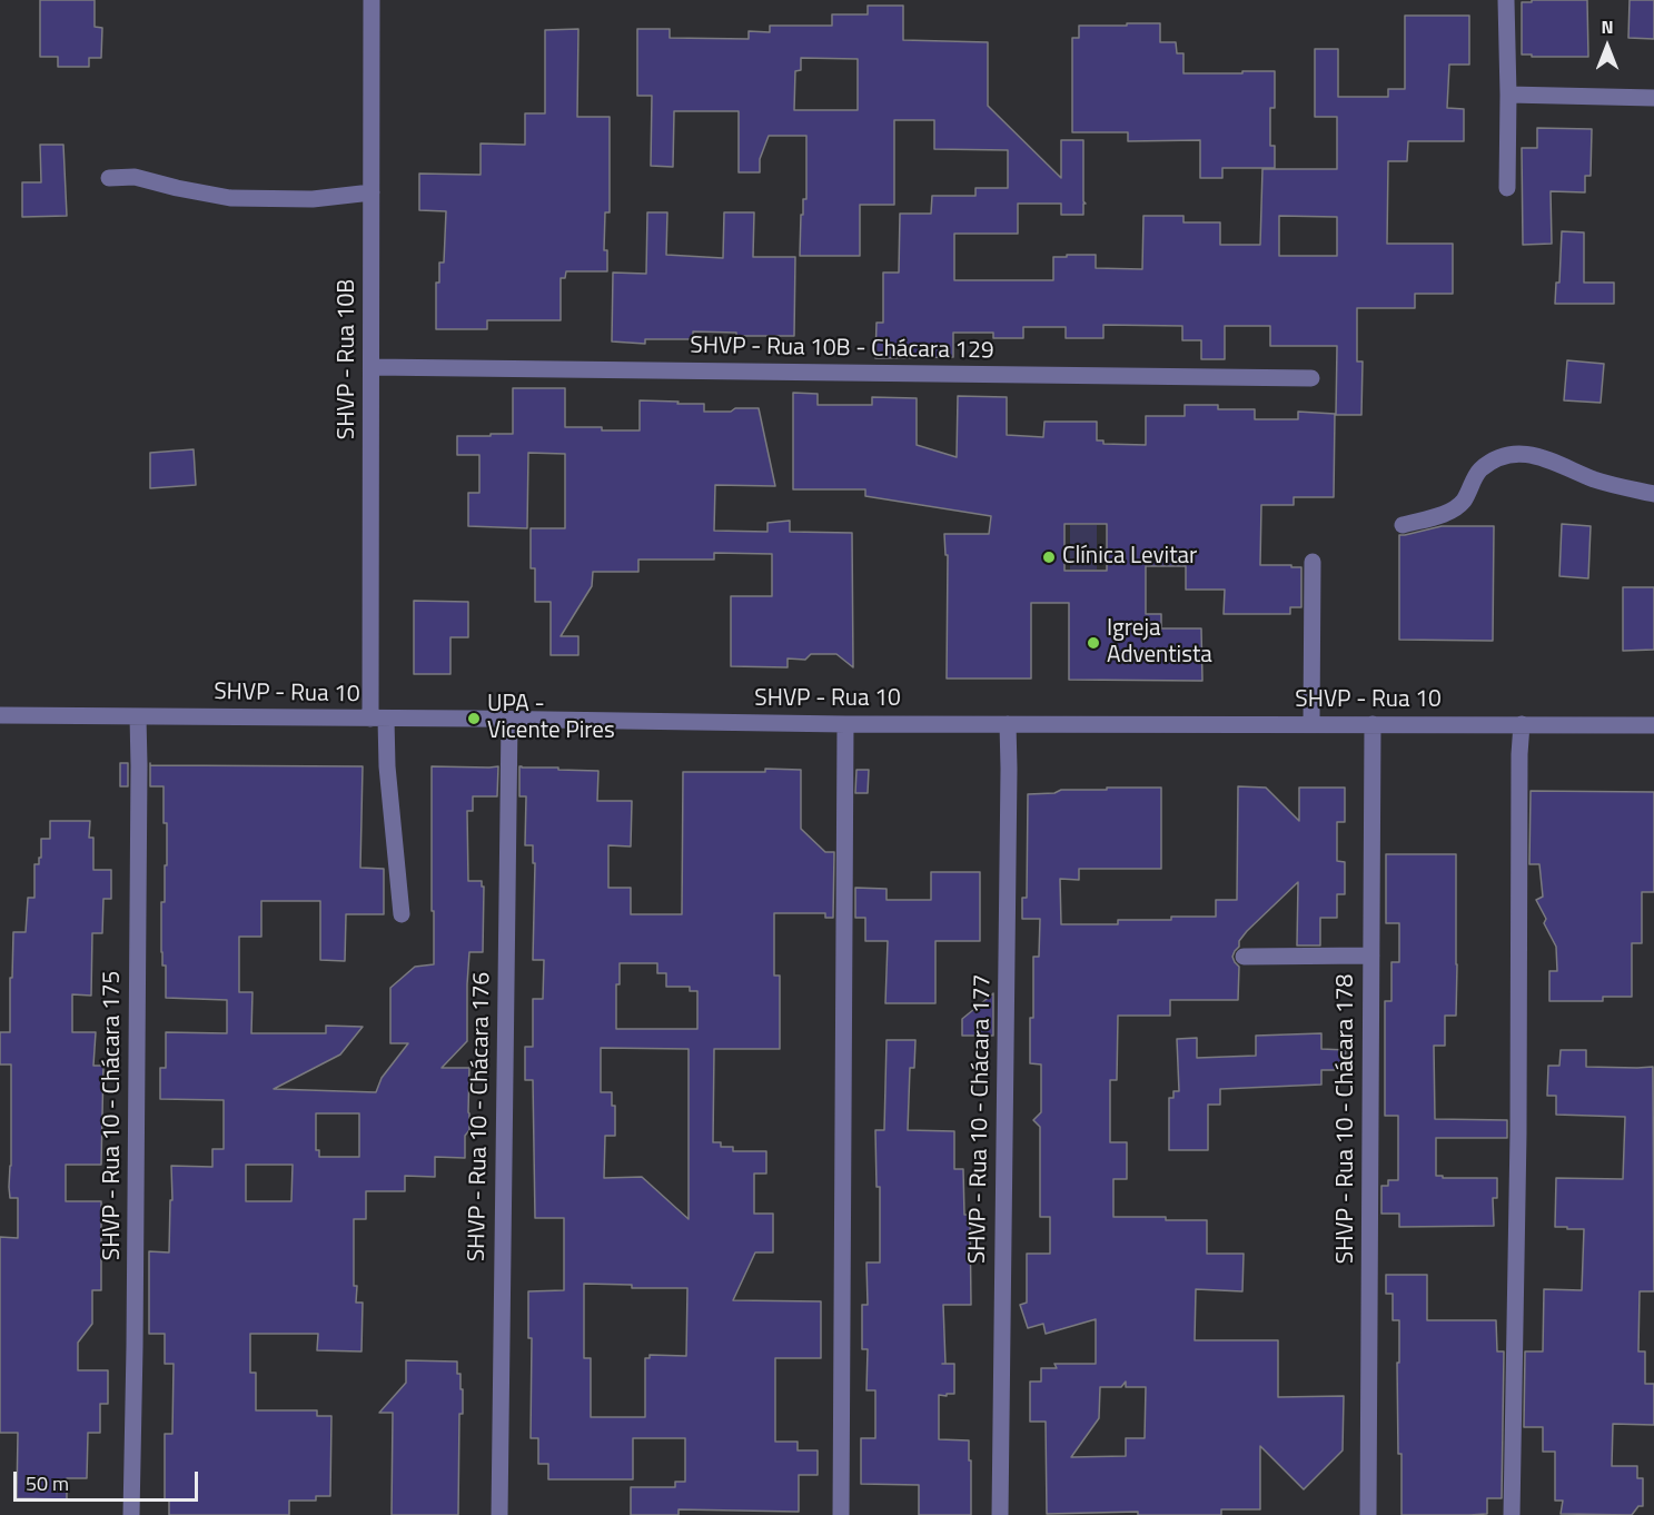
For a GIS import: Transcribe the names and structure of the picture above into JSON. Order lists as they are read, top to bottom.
{
  "streets": {
    "street": [
      "SHVP - Rua 10B - Chácara 129",
      "SHVP - Rua 10B",
      "SHVP - Rua 10",
      "SHVP - Rua 10 - Chácara 175",
      "SHVP - Rua 10 - Chácara 176",
      "SHVP - Rua 10 - Chácara 177",
      "SHVP - Rua 10 - Chácara 178"
    ]
  },
  "crossings": [
    ["SHVP - Rua 10B - Chácara 129", "SHVP - Rua 10B"],
    ["SHVP - Rua 10B", "SHVP - Rua 10"],
    ["SHVP - Rua 10", "SHVP - Rua 10 - Chácara 175"],
    ["SHVP - Rua 10", "SHVP - Rua 10 - Chácara 176"],
    ["SHVP - Rua 10", "SHVP - Rua 10 - Chácara 177"],
    ["SHVP - Rua 10", "SHVP - Rua 10 - Chácara 178"]
  ],
  "places": ["Clínica Levitar", "Igreja Adventista", "UPA - Vicente Pires"],
  "scale_bar": "50 m",
  "north": "top"
}
